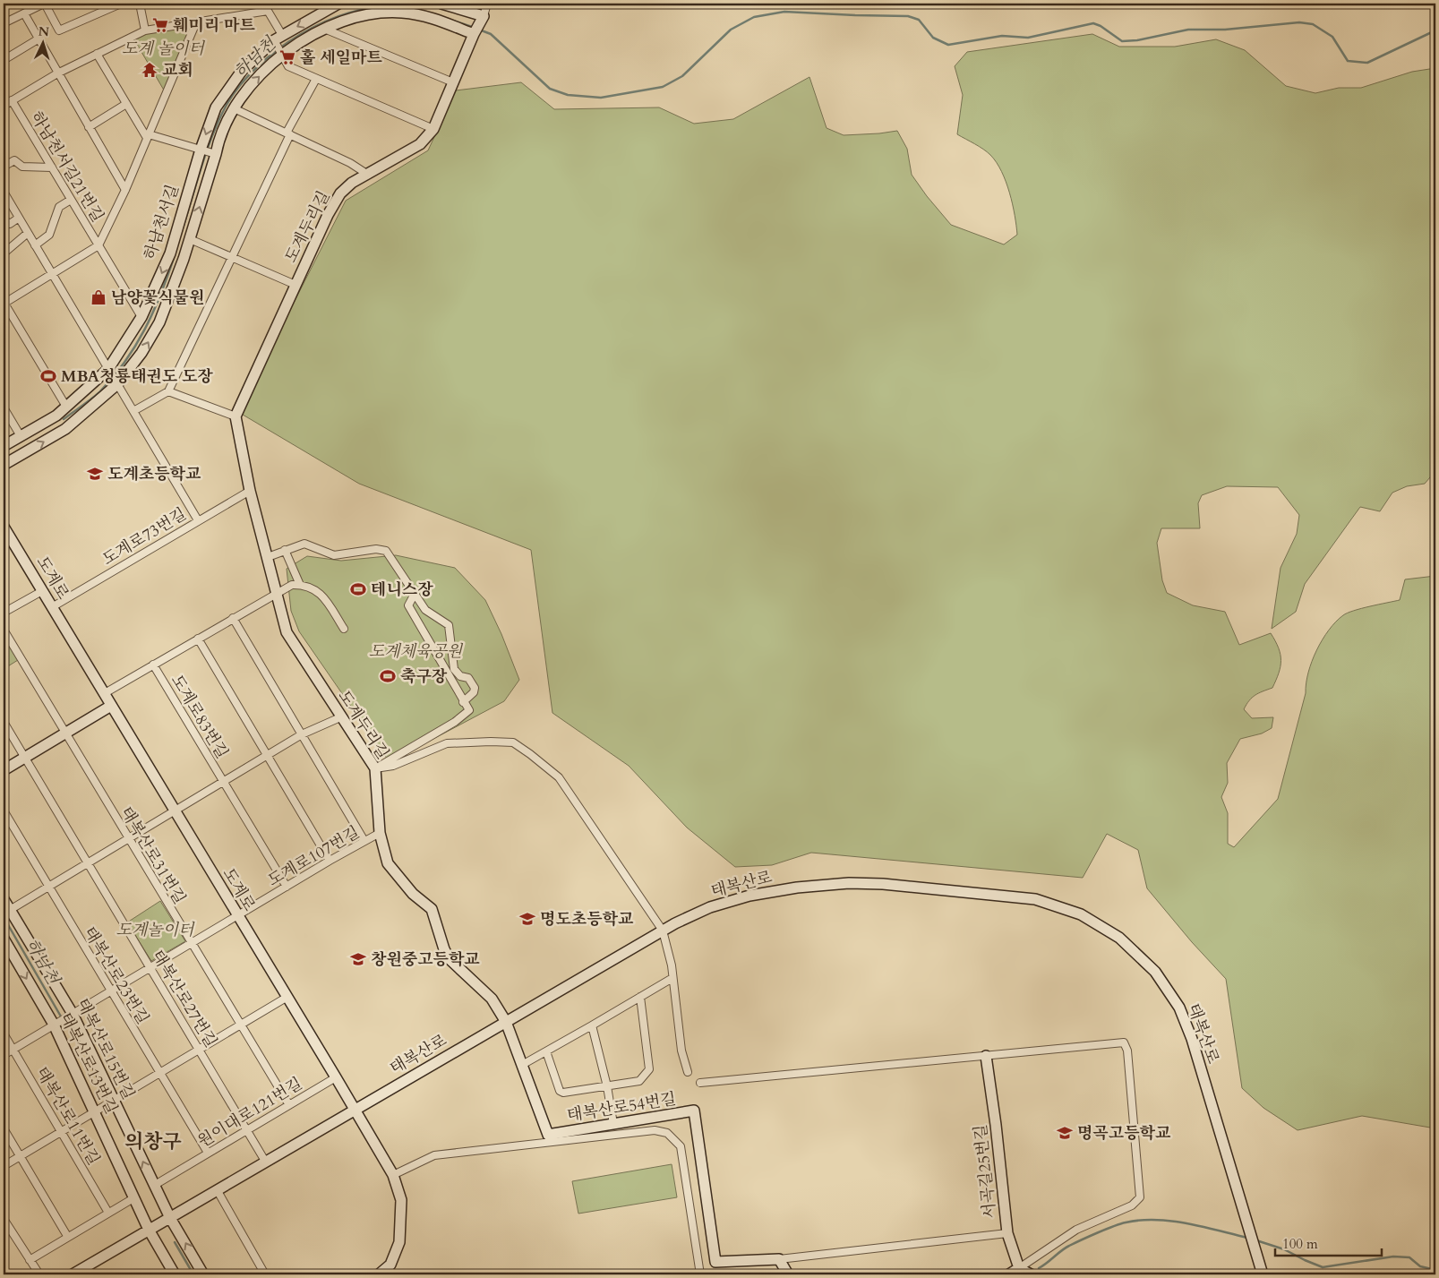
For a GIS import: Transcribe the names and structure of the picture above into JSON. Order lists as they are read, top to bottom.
{
  "streets": {
    "street": [
      "하남천서길21번길",
      "하남천서길",
      "도계두리길",
      "도계로73번길",
      "도계로",
      "도계로83번길",
      "태복산로31번길",
      "도계로107번길",
      "태복산로",
      "태복산로23번길",
      "태복산로27번길",
      "태복산로15번길",
      "태복산로13번길",
      "태복산로54번길",
      "원이대로121번길",
      "태복산로11번길",
      "서곡길25번길"
    ]
  },
  "crossings": [
    ["하남천서길21번길", "하남천서길"],
    ["도계두리길", "도계로73번길"],
    ["도계두리길", "도계로83번길"],
    ["도계두리길", "도계로107번길"],
    ["도계두리길", "태복산로"],
    ["도계두리길", "태복산로54번길"],
    ["도계로73번길", "도계로"],
    ["도계로", "도계로83번길"],
    ["도계로", "도계로107번길"],
    ["도계로", "태복산로"],
    ["도계로", "원이대로121번길"],
    ["도계로83번길", "도계로107번길"],
    ["태복산로31번길", "도계로107번길"],
    ["태복산로31번길", "원이대로121번길"],
    ["도계로107번길", "태복산로23번길"],
    ["도계로107번길", "태복산로27번길"],
    ["도계로107번길", "태복산로15번길"],
    ["도계로107번길", "태복산로13번길"],
    ["도계로107번길", "태복산로11번길"],
    ["태복산로", "태복산로27번길"],
    ["태복산로", "태복산로15번길"],
    ["태복산로", "태복산로13번길"],
    ["태복산로", "태복산로54번길"],
    ["태복산로23번길", "원이대로121번길"],
    ["태복산로27번길", "원이대로121번길"],
    ["태복산로15번길", "원이대로121번길"]
  ],
  "districts": ["의창구"],
  "water": ["하남천"],
  "parks": ["도계 놀이터", "도계체육공원", "도계놀이터"],
  "places": {
    "supermarket": ["훼미리 마트", "홀 세일마트"],
    "temple": ["교회"],
    "shop": ["남양꽃식물원"],
    "sports": ["MBA청룡태권도 도장", "테니스장", "축구장"],
    "school or university": [
      "도계초등학교",
      "명도초등학교",
      "창원중고등학교",
      "명곡고등학교"
    ]
  },
  "scale_bar": "100 m",
  "north": "top"
}
